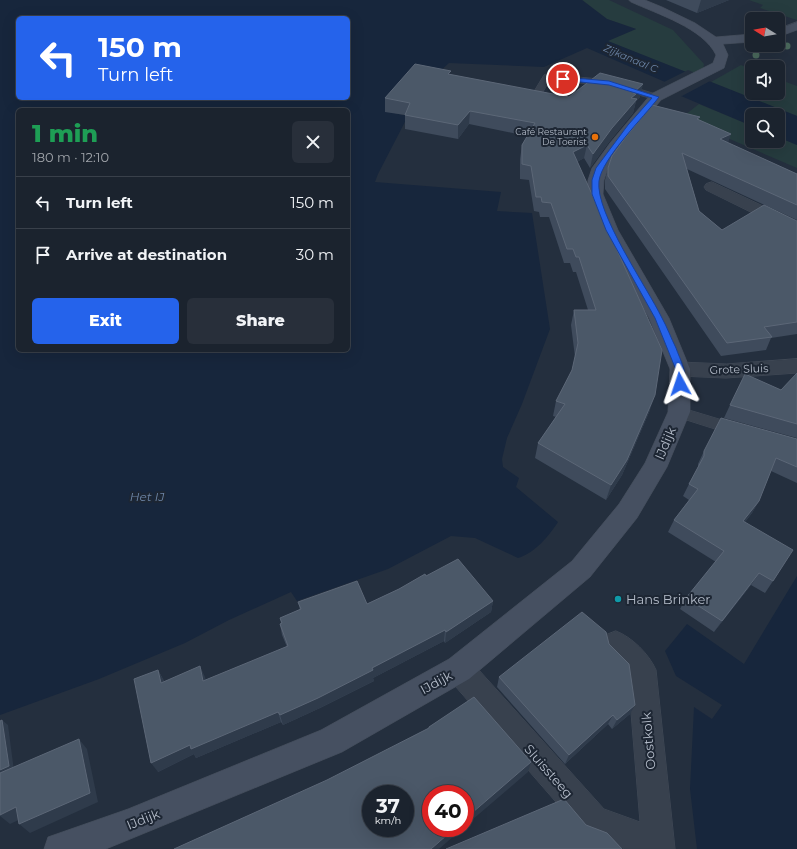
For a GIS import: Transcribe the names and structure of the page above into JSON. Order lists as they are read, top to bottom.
{
  "streets": {
    "street": [
      "Grote Sluis",
      "IJdijk",
      "Oostkolk",
      "Sluissteeg"
    ]
  },
  "crossings": [
    ["Grote Sluis", "IJdijk"],
    ["IJdijk", "Sluissteeg"],
    ["Oostkolk", "Sluissteeg"]
  ],
  "water": ["Zijkanaal C", "Het IJ"],
  "places": ["Café Restaurant De Toerist", "Hans Brinker"],
  "north": "left",
  "page": {
    "turn": ["150 m", "Turn left"],
    "heading": ["1 min", "180 m · 12:10"],
    "list": [
      {
        "name": "Turn left",
        "value": "150 m"
      },
      {
        "name": "Arrive at destination",
        "value": "30 m"
      }
    ],
    "buttons": ["Exit", "Share"],
    "speed": "37 km/h",
    "limit": "40"
  }
}
